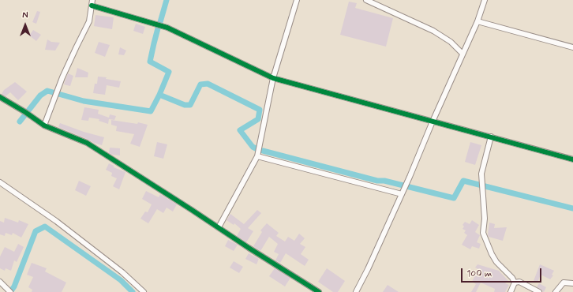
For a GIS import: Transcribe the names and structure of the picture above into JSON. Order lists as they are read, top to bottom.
{
  "scale_bar": "100 m",
  "north": "top"
}
